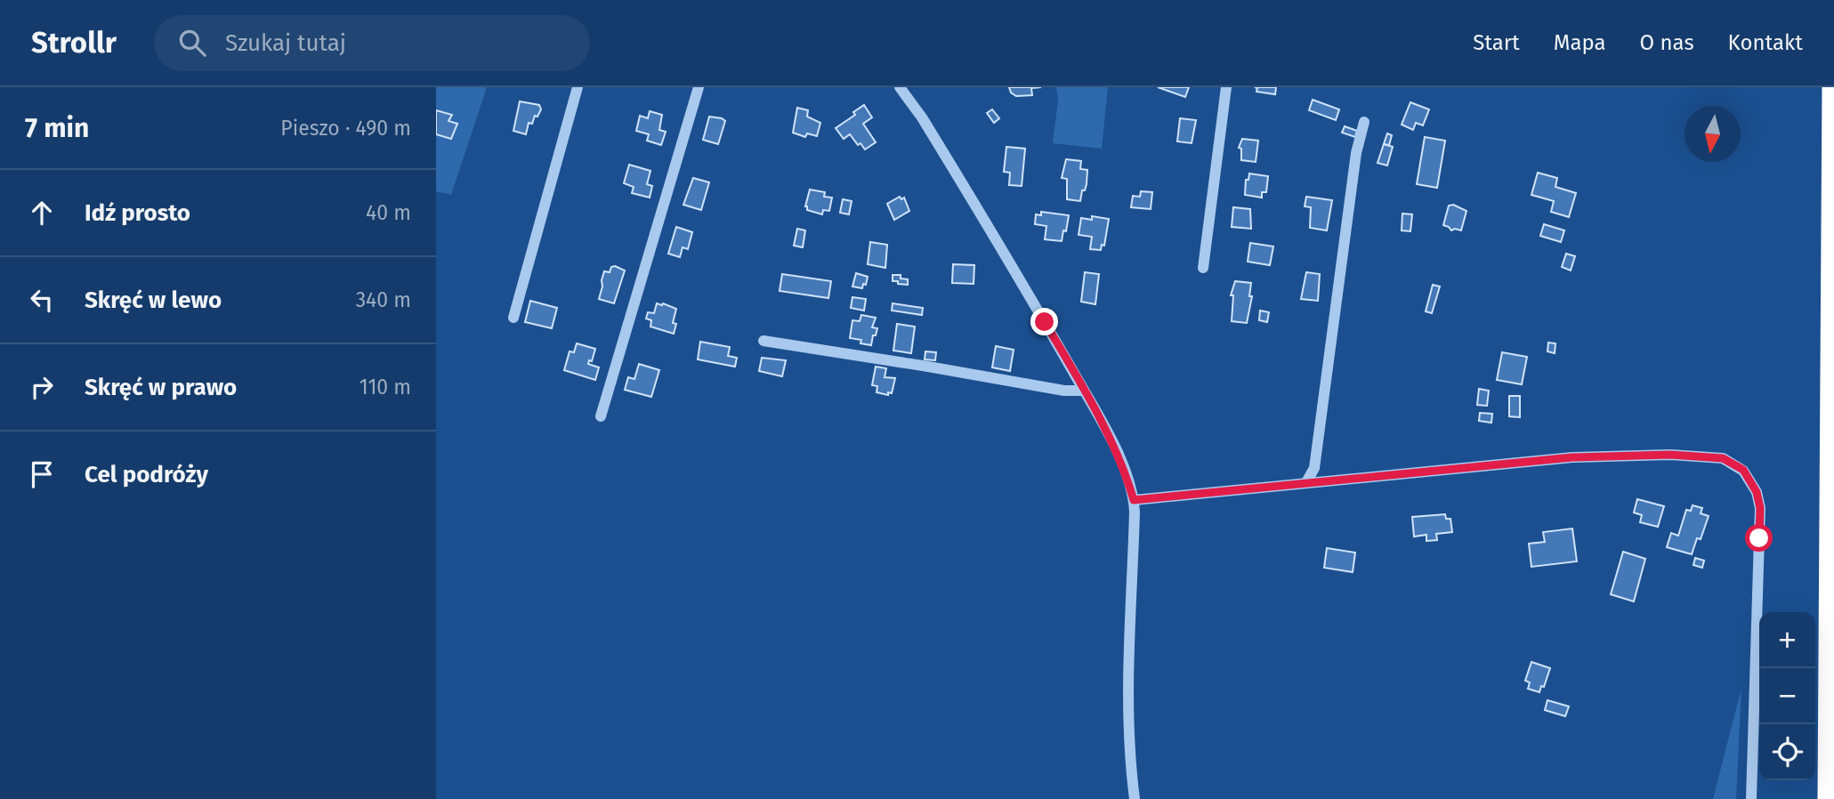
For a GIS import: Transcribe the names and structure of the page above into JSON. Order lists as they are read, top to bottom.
{
  "north": "bottom",
  "page": {
    "header": "Strollr",
    "search": "Szukaj tutaj",
    "nav": [
      "Start",
      "Mapa",
      "O nas",
      "Kontakt"
    ],
    "heading": ["7 min", "Pieszo · 490 m"],
    "list": [
      ["Idź prosto", "40 m"],
      ["Skręć w lewo", "340 m"],
      ["Skręć w prawo", "110 m"],
      "Cel podróży"
    ],
    "map_buttons": ["+", "−"]
  }
}
